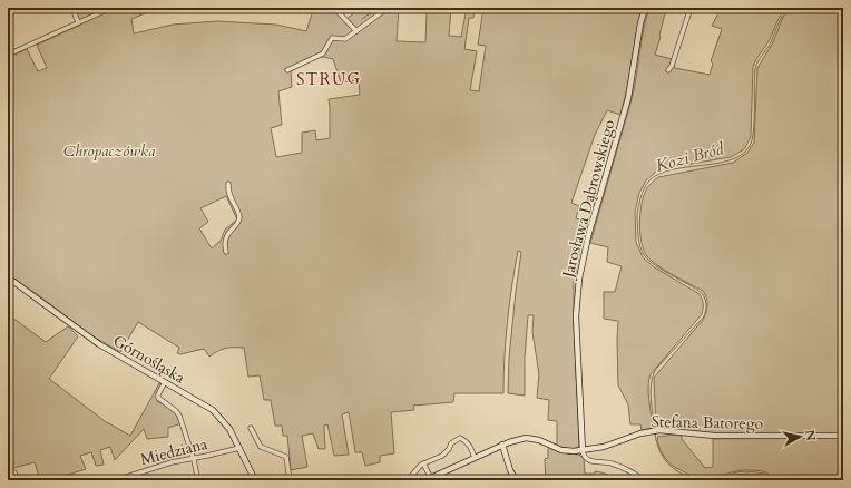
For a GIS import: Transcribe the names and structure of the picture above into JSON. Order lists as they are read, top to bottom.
{
  "streets": {
    "street": [
      "Jarosława Dąbrowskiego",
      "Górnośląska",
      "Stefana Batorego",
      "Miedziana"
    ]
  },
  "crossings": [
    ["Jarosława Dąbrowskiego", "Stefana Batorego"],
    ["Górnośląska", "Miedziana"]
  ],
  "districts": ["STRUG"],
  "water": ["Kozi Bród"],
  "parks": ["Chropaczówka"],
  "north": "right"
}
